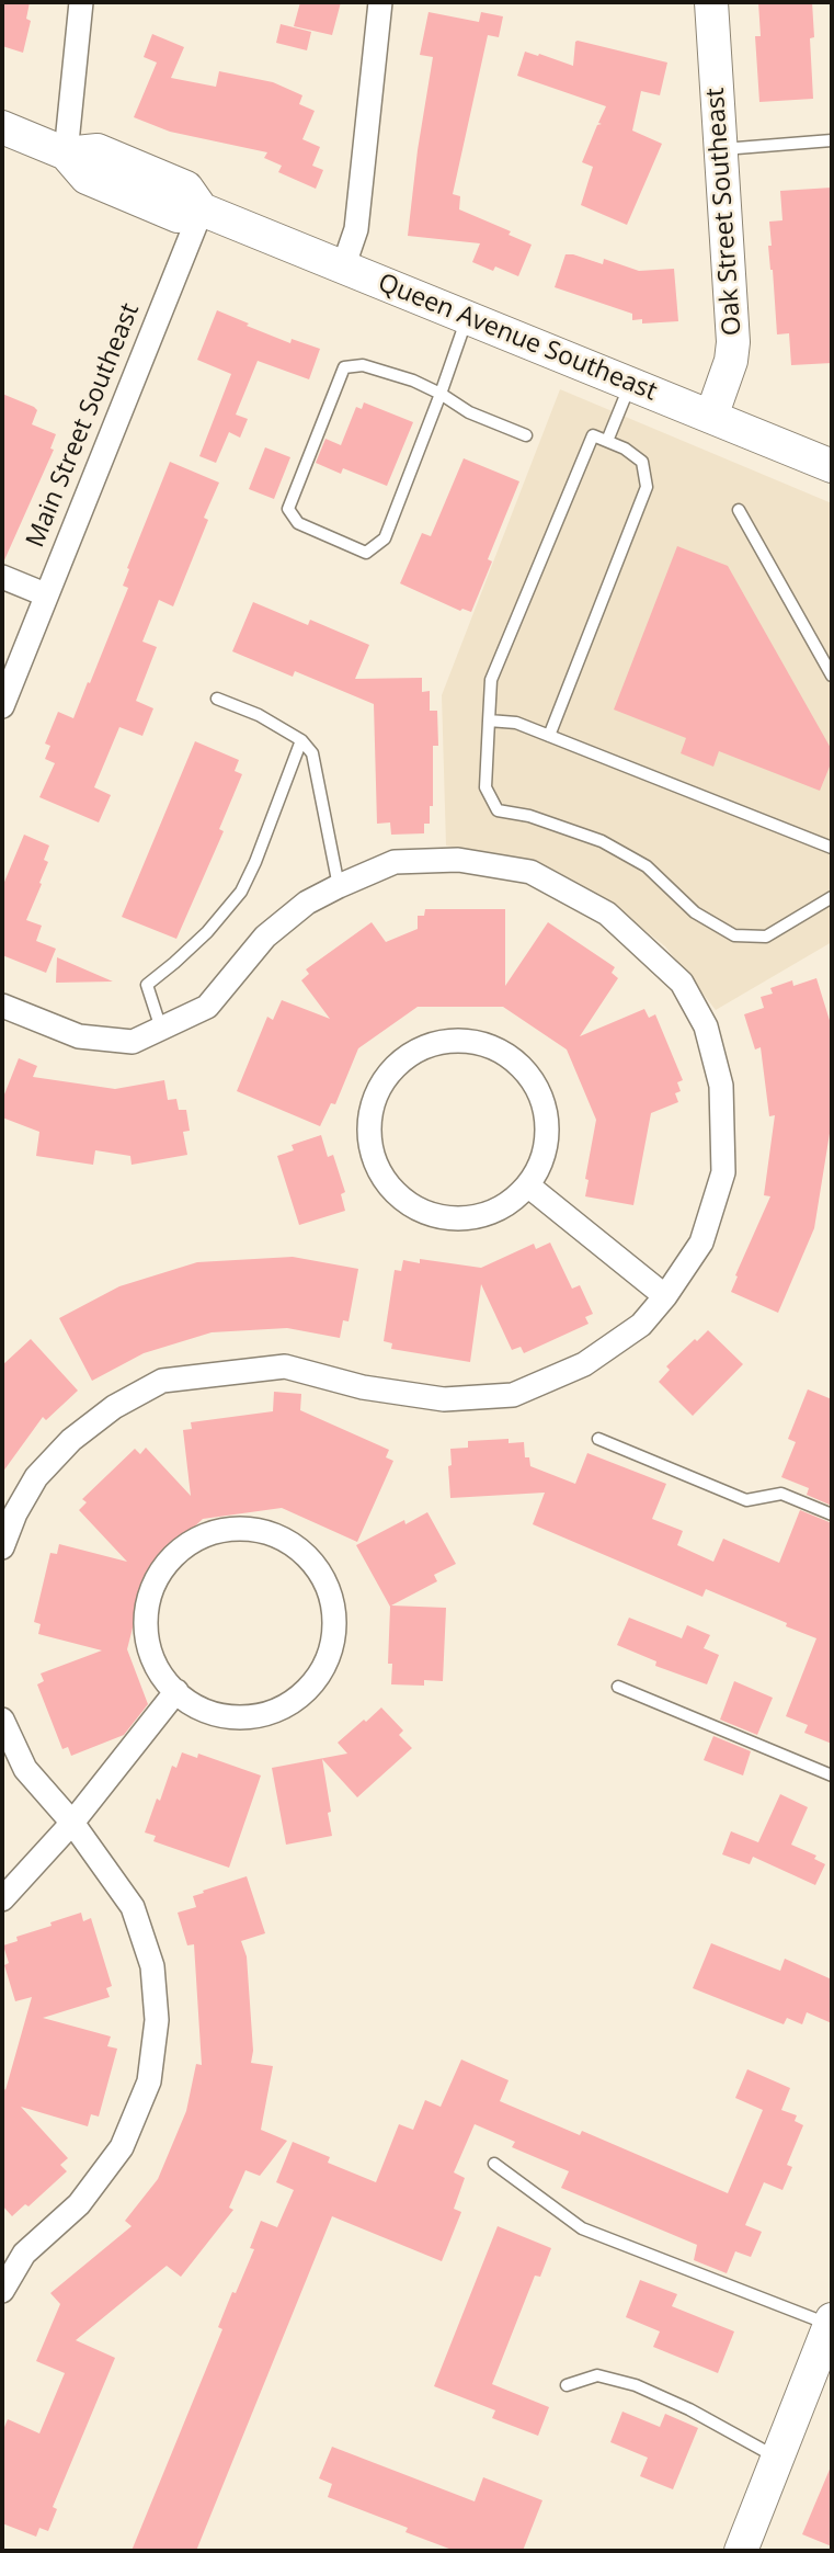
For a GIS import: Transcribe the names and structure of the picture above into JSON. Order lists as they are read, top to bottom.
{
  "streets": {
    "main road": ["Oak Street Southeast", "Queen Avenue Southeast"],
    "street": ["Main Street Southeast"]
  },
  "crossings": [
    ["Oak Street Southeast", "Queen Avenue Southeast"],
    ["Queen Avenue Southeast", "Main Street Southeast"]
  ]
}
